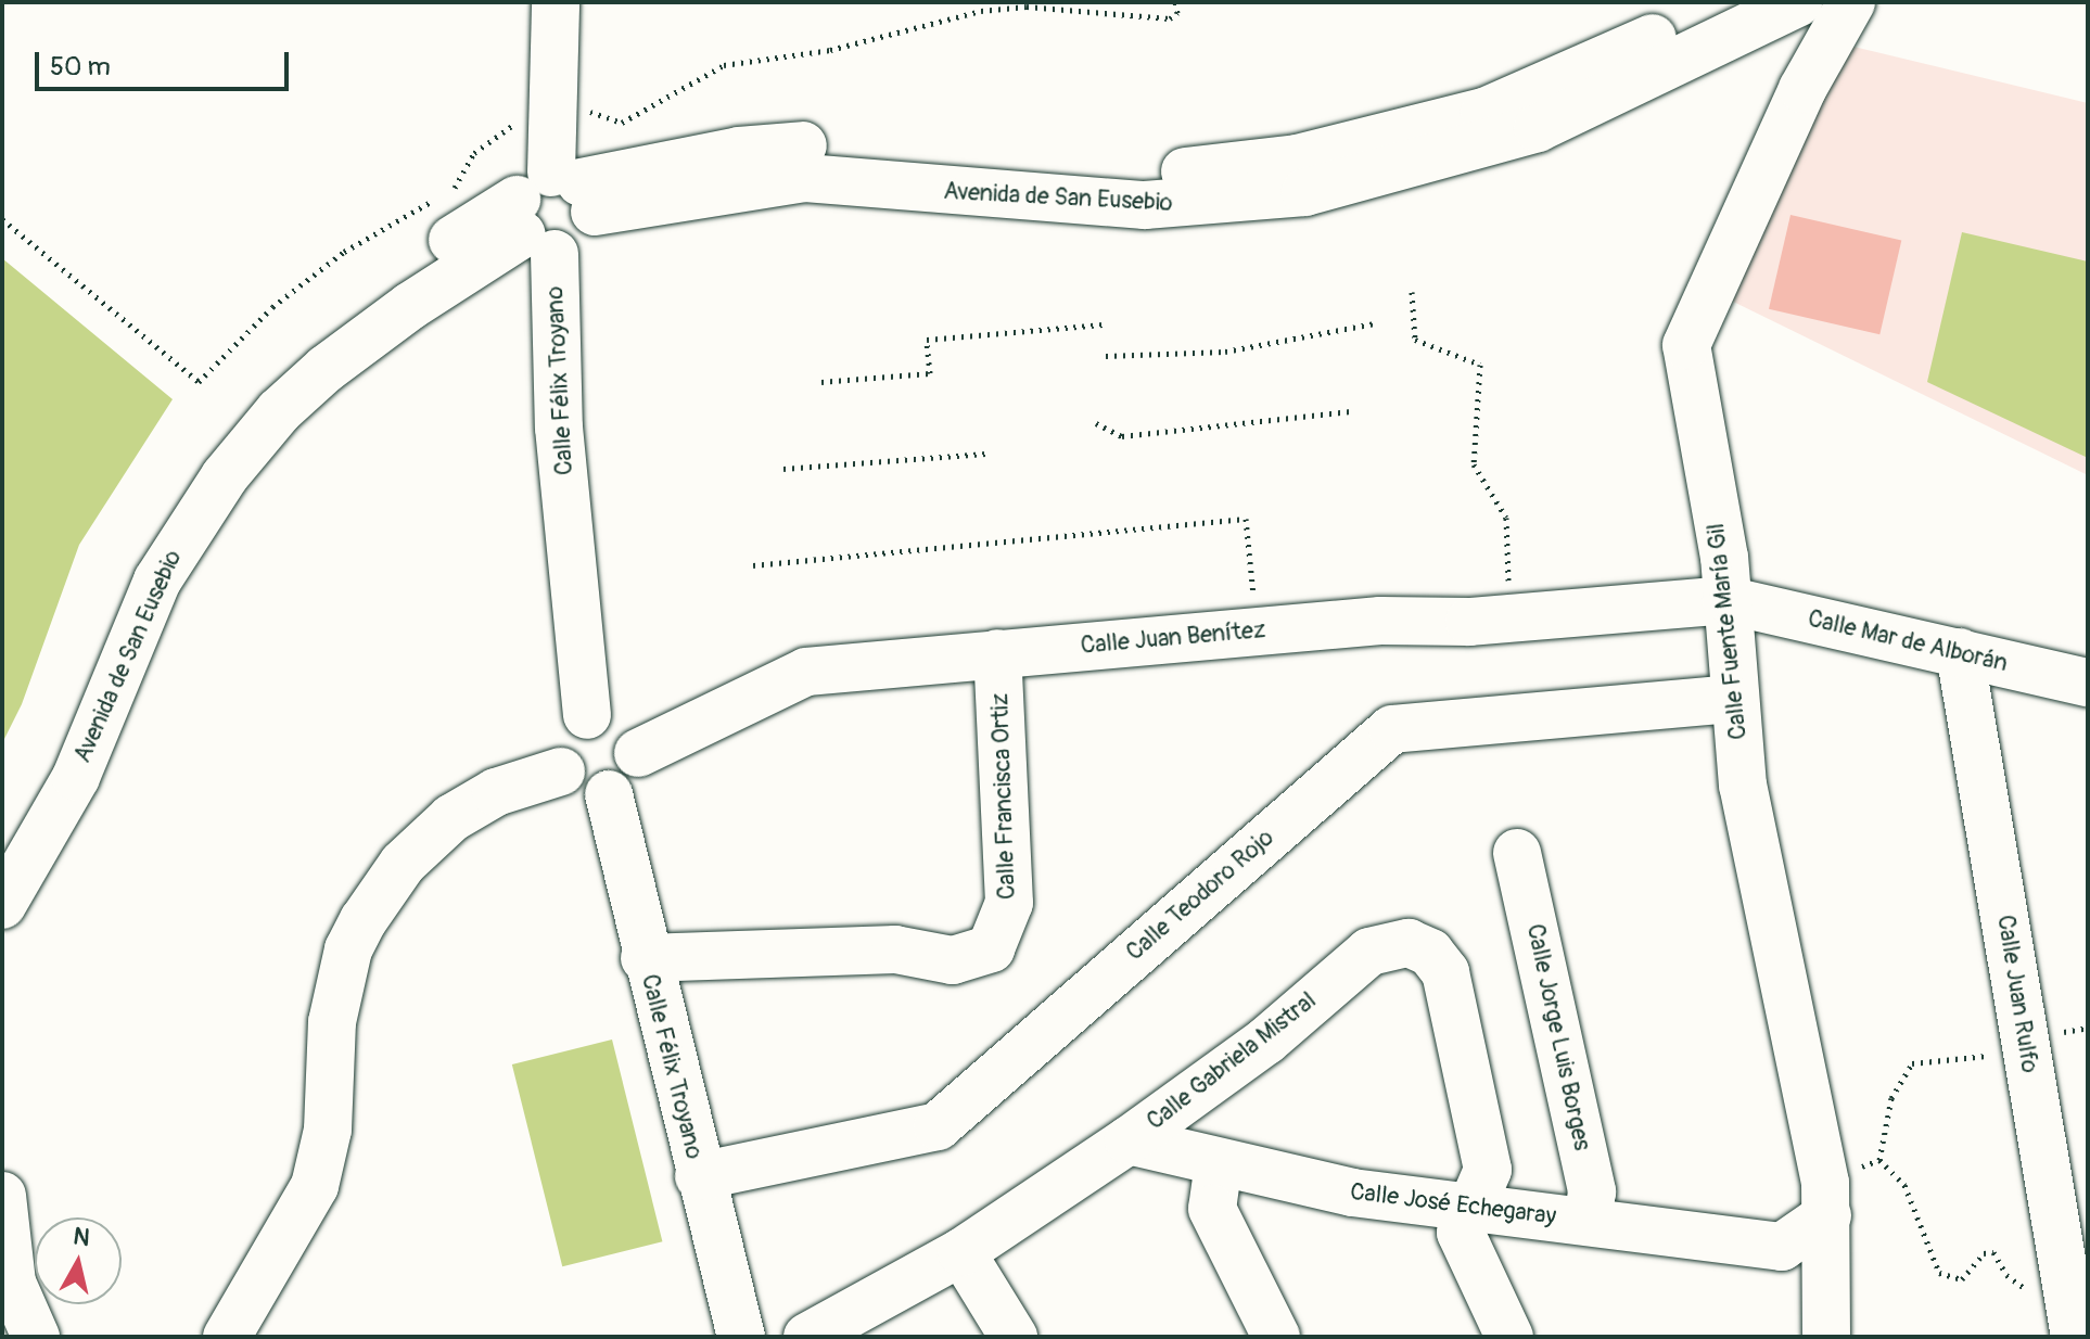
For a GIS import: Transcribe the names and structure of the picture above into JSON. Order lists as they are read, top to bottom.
{
  "streets": {
    "street": [
      "Avenida de San Eusebio",
      "Calle Félix Troyano",
      "Calle Fuente María Gil",
      "Calle Juan Benítez",
      "Calle Mar de Alborán",
      "Calle Francisca Ortiz",
      "Calle Teodoro Rojo",
      "Calle Juan Rulfo",
      "Calle Jorge Luis Borges",
      "Calle Gabriela Mistral",
      "Calle José Echegaray"
    ]
  },
  "crossings": [
    ["Avenida de San Eusebio", "Calle Félix Troyano"],
    ["Calle Félix Troyano", "Calle Juan Benítez"],
    ["Calle Félix Troyano", "Calle Francisca Ortiz"],
    ["Calle Félix Troyano", "Calle Teodoro Rojo"],
    ["Calle Fuente María Gil", "Calle Juan Benítez"],
    ["Calle Fuente María Gil", "Calle Mar de Alborán"],
    ["Calle Fuente María Gil", "Calle Teodoro Rojo"],
    ["Calle Juan Benítez", "Calle Mar de Alborán"],
    ["Calle Juan Benítez", "Calle Francisca Ortiz"],
    ["Calle Mar de Alborán", "Calle Juan Rulfo"],
    ["Calle Jorge Luis Borges", "Calle José Echegaray"],
    ["Calle Gabriela Mistral", "Calle José Echegaray"]
  ],
  "scale_bar": "50 m",
  "north": "top"
}
